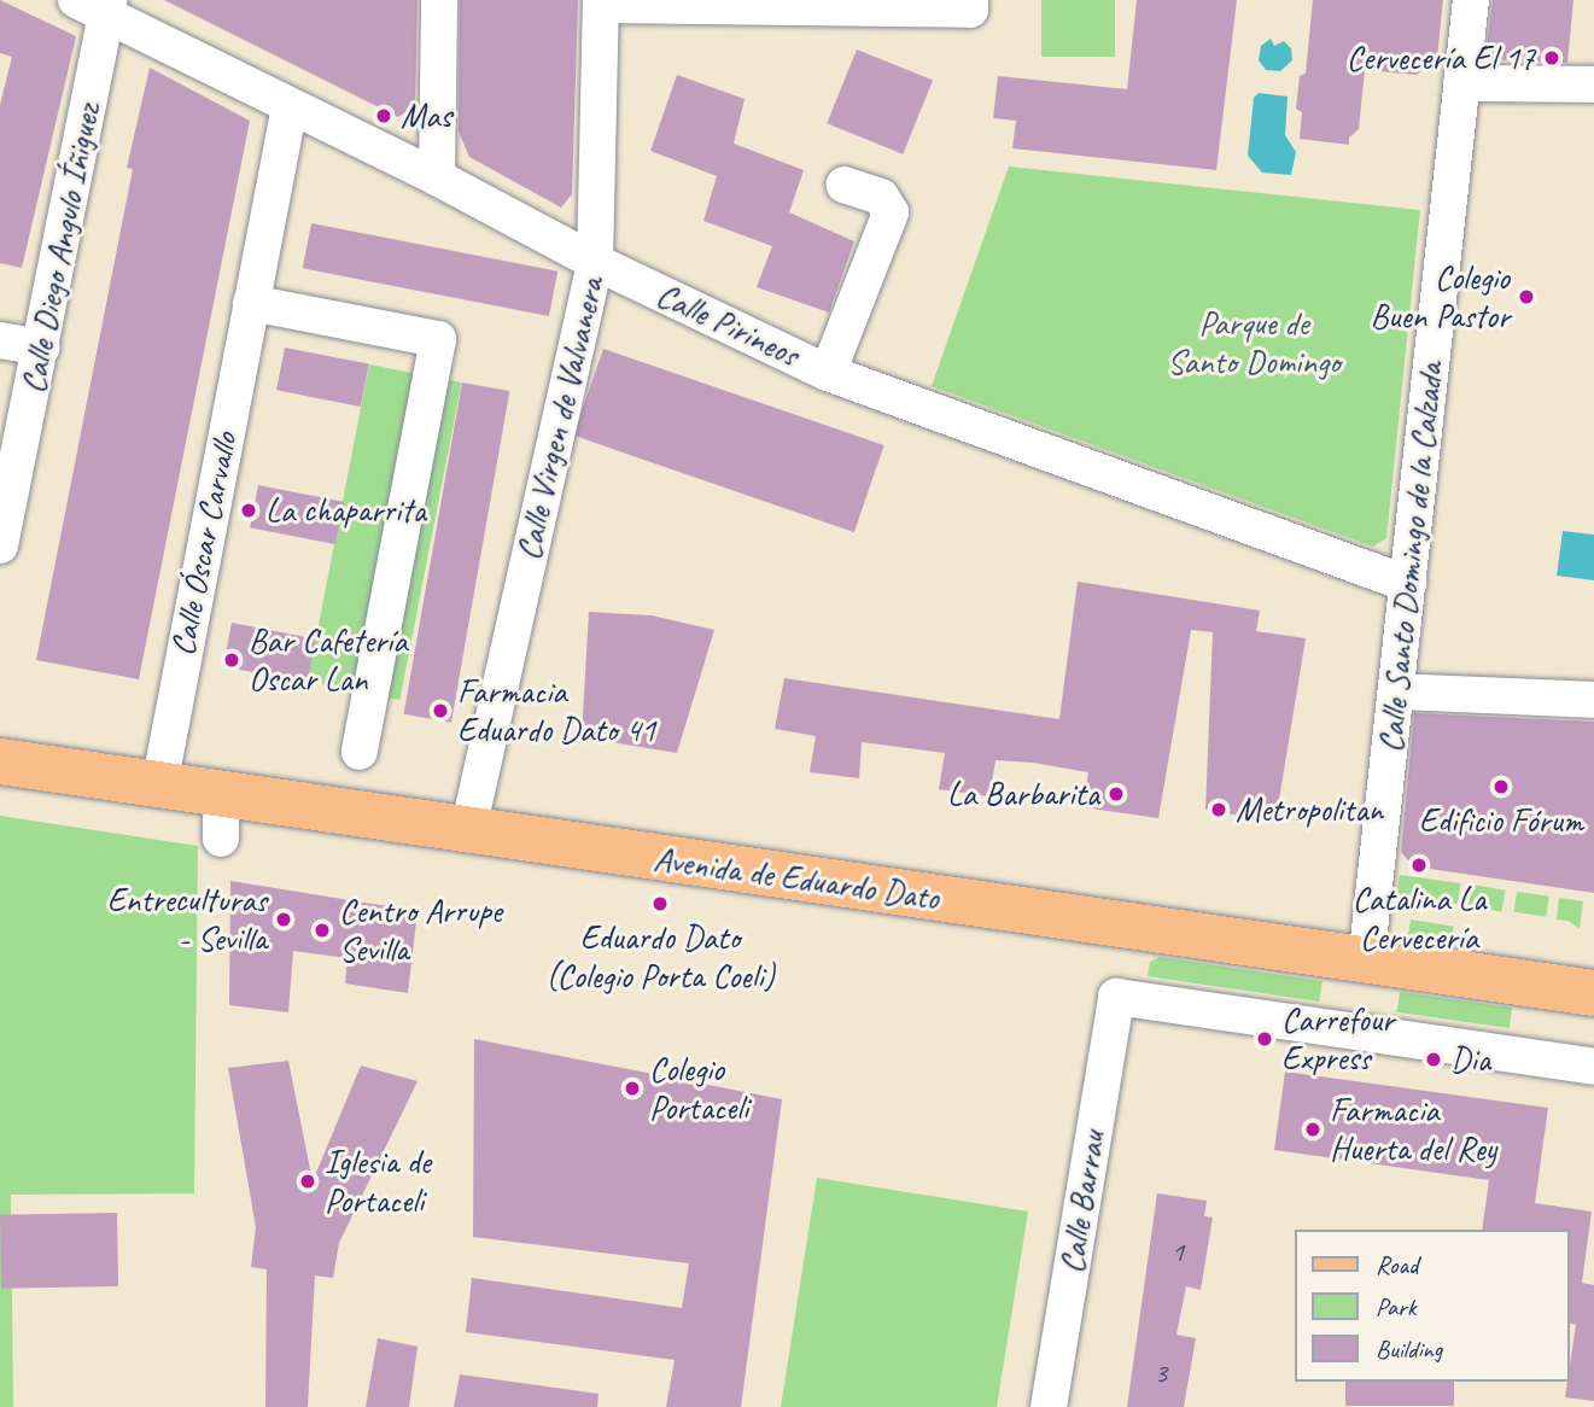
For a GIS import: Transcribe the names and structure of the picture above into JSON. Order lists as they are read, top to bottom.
{
  "streets": {
    "main road": ["Avenida de Eduardo Dato"],
    "street": [
      "Calle Diego Angulo Íñiguez",
      "Calle Pirineos",
      "Calle Virgen de Valvanera",
      "Calle Óscar Carvallo",
      "Calle Santo Domingo de la Calzada",
      "Calle Barrau"
    ]
  },
  "crossings": [
    ["Calle Diego Angulo Íñiguez", "Calle Pirineos"],
    ["Calle Pirineos", "Calle Virgen de Valvanera"],
    ["Calle Pirineos", "Calle Óscar Carvallo"],
    ["Calle Pirineos", "Calle Santo Domingo de la Calzada"],
    ["Calle Virgen de Valvanera", "Avenida de Eduardo Dato"],
    ["Calle Óscar Carvallo", "Avenida de Eduardo Dato"],
    ["Calle Santo Domingo de la Calzada", "Avenida de Eduardo Dato"]
  ],
  "parks": ["Parque de Santo Domingo"],
  "places": [
    "Cervecería El 17",
    "Mas",
    "Colegio Buen Pastor",
    "La chaparrita",
    "Bar Cafetería Oscar Lan",
    "Farmacia Eduardo Dato 41",
    "Edificio Fórum",
    "La Barbarita",
    "Metropolitan",
    "Catalina La Cervecería",
    "Eduardo Dato (Colegio Porta Coeli)",
    "Entreculturas - Sevilla",
    "Centro Arrupe Sevilla",
    "Carrefour Express",
    "Dia",
    "Colegio Portaceli",
    "Farmacia Huerta del Rey",
    "Iglesia de Portaceli"
  ],
  "house_numbers": ["1", "3"],
  "legend": ["Road", "Park", "Building"]
}
